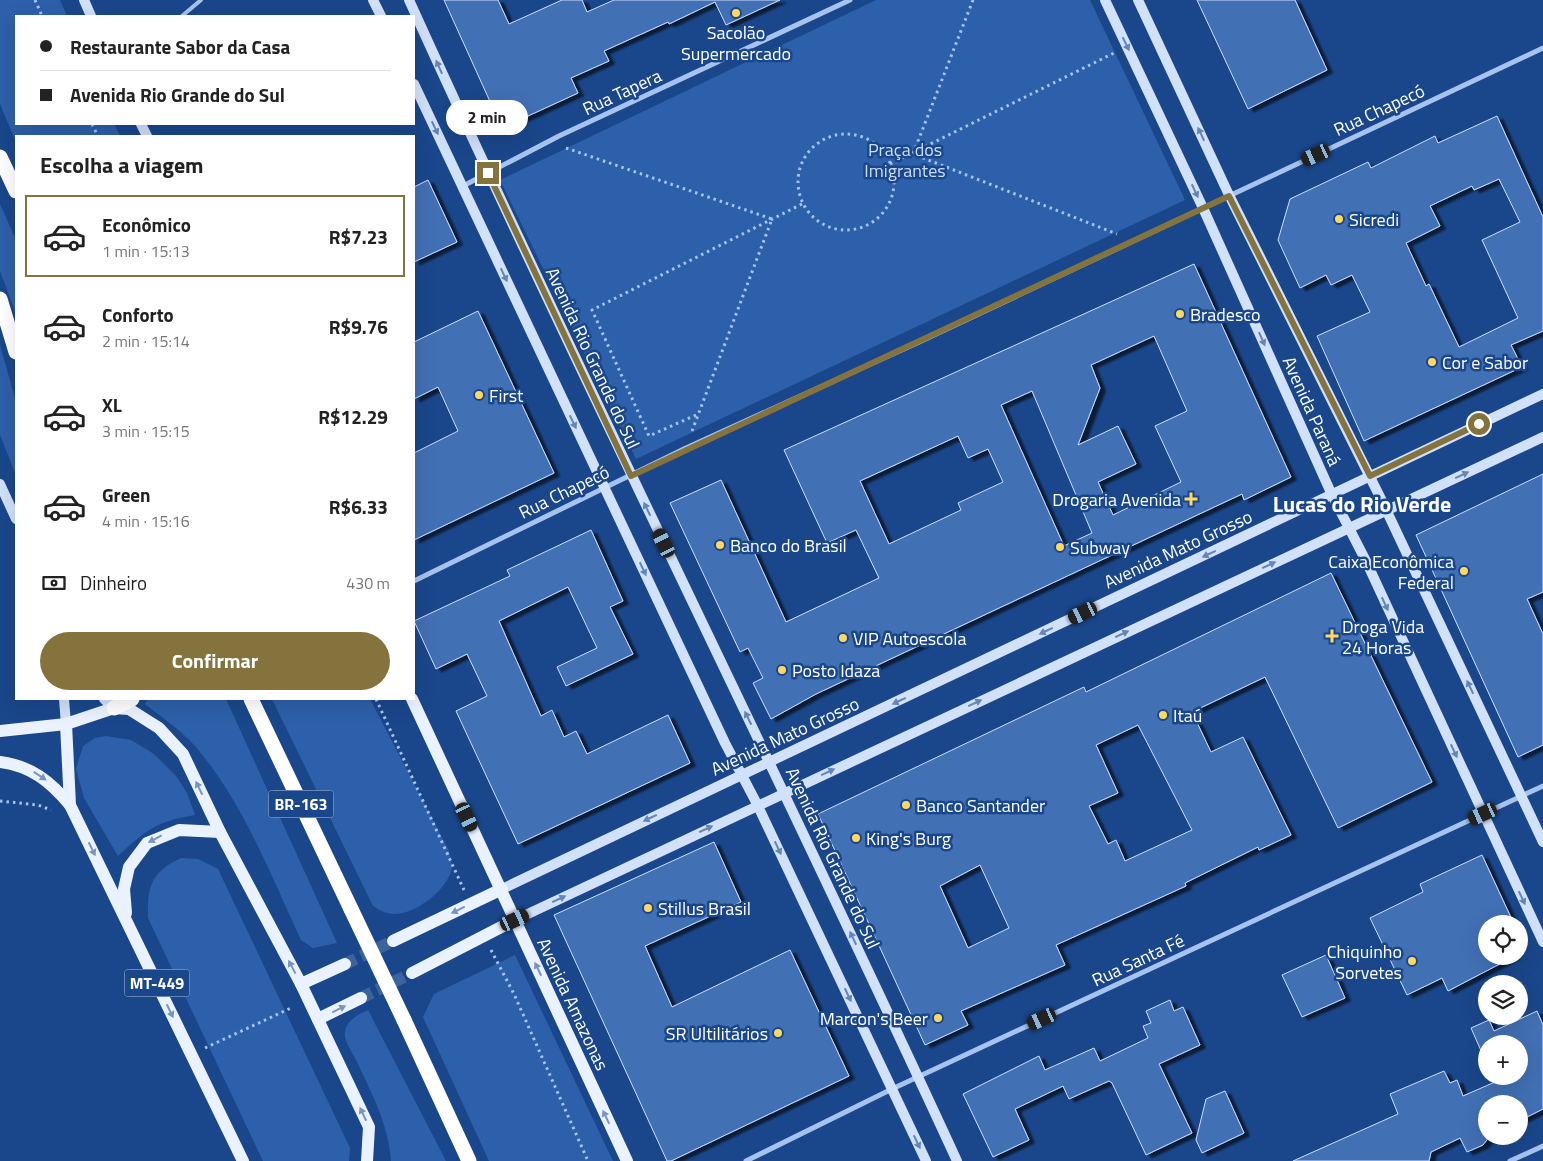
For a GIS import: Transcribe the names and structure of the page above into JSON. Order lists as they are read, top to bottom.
{
  "streets": {
    "highway": ["BR-163"],
    "main road": ["Avenida Mato Grosso", "MT-449", "Avenida Amazonas"],
    "street": [
      "Rua Tapera",
      "Rua Chapecó",
      "Avenida Rio Grande do Sul",
      "Avenida Paraná",
      "Rua Santa Fé"
    ]
  },
  "crossings": [
    ["Rua Tapera", "Avenida Rio Grande do Sul"],
    ["Rua Chapecó", "Avenida Rio Grande do Sul"],
    ["Rua Chapecó", "Avenida Paraná"],
    ["Avenida Rio Grande do Sul", "Avenida Mato Grosso"],
    ["Avenida Rio Grande do Sul", "Rua Santa Fé"],
    ["Avenida Paraná", "Avenida Mato Grosso"],
    ["Avenida Paraná", "Rua Santa Fé"],
    ["Avenida Mato Grosso", "Avenida Amazonas"]
  ],
  "one_way": ["Avenida Amazonas"],
  "districts": ["Lucas do Rio Verde"],
  "parks": ["Praça dos Imigrantes"],
  "places": {
    "other": [
      "Sacolão Supermercado",
      "Sicredi",
      "Bradesco",
      "Cor e Sabor",
      "First",
      "Banco do Brasil",
      "Subway",
      "Caixa Econômica Federal",
      "VIP Autoescola",
      "Posto Idaza",
      "Itaú",
      "Banco Santander",
      "King's Burg",
      "Stillus Brasil",
      "Chiquinho Sorvetes",
      "Marcon's Beer",
      "SR Ultilitários"
    ],
    "health": ["Drogaria Avenida", "Droga Vida 24 Horas"]
  },
  "page": {
    "banner": ["Restaurante Sabor da Casa", "Avenida Rio Grande do Sul"],
    "bubble": "2 min",
    "heading": "Escolha a viagem",
    "list": [
      {
        "name": "Econômico",
        "note": "1 min · 15:13",
        "value": "R$7.23"
      },
      {
        "name": "Conforto",
        "note": "2 min · 15:14",
        "value": "R$9.76"
      },
      {
        "name": "XL",
        "note": "3 min · 15:15",
        "value": "R$12.29"
      },
      {
        "name": "Green",
        "note": "4 min · 15:16",
        "value": "R$6.33"
      }
    ],
    "pay": ["Dinheiro", "430 m"],
    "buttons": "Confirmar",
    "map_buttons": ["+", "−"]
  }
}
